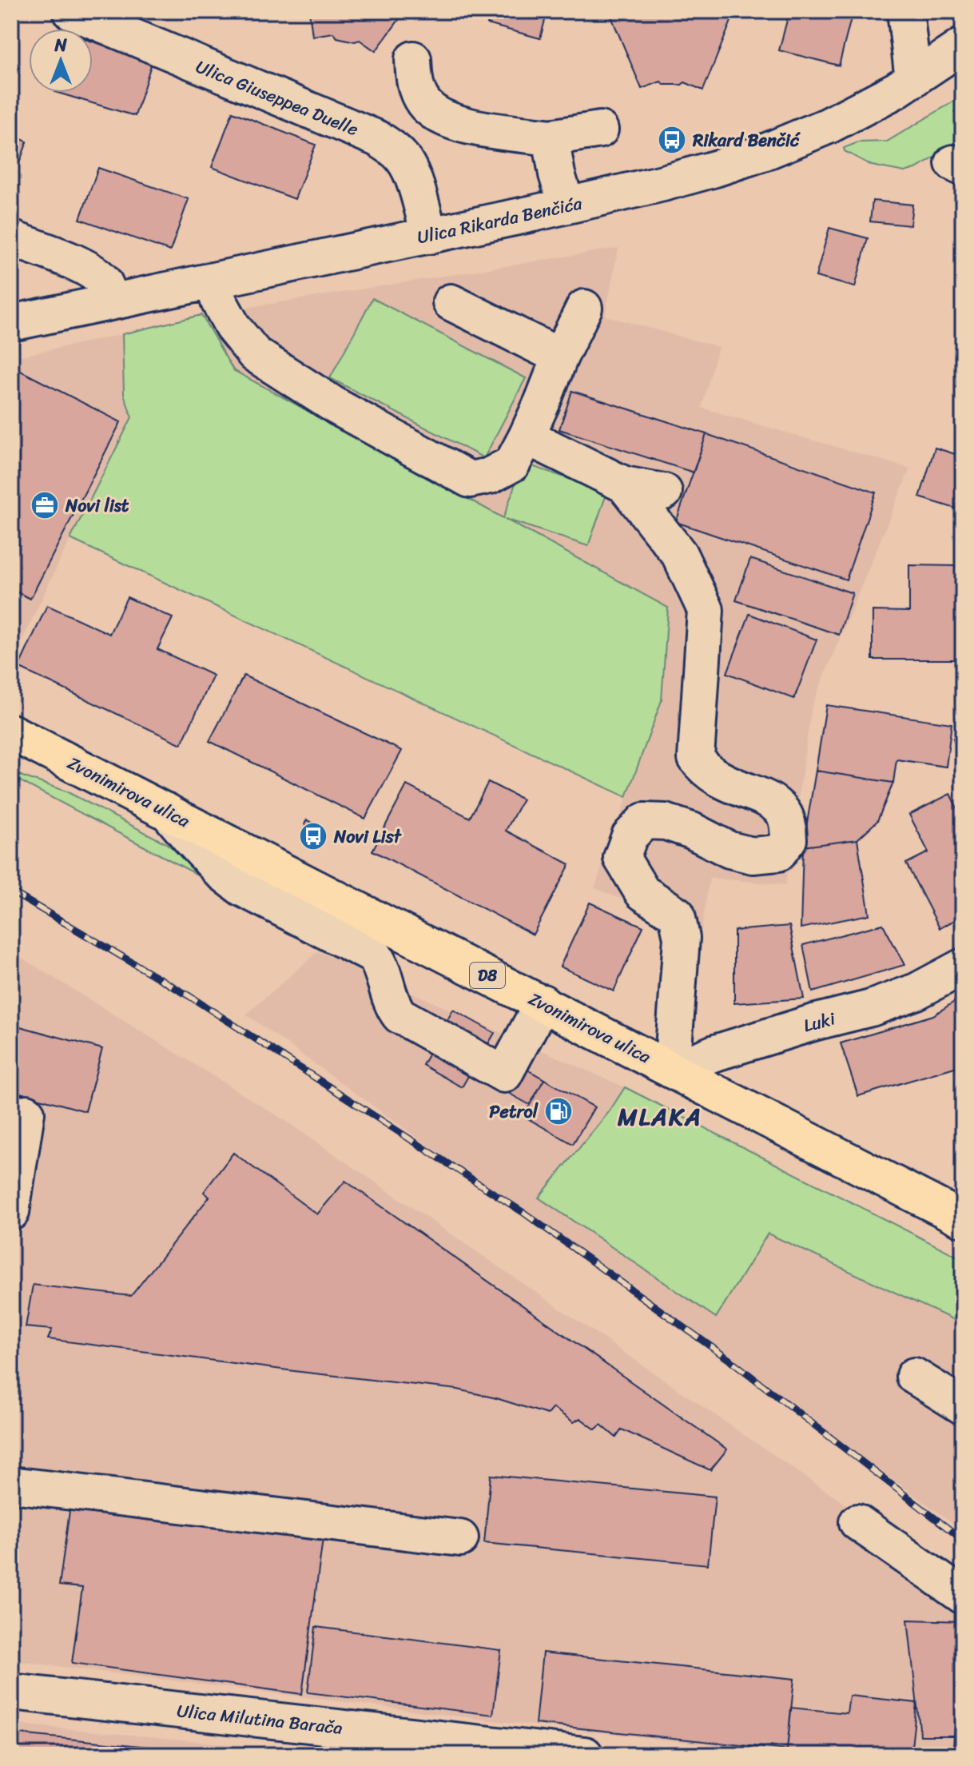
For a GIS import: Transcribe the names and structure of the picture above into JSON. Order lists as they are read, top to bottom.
{
  "streets": {
    "main road": ["Zvonimirova ulica", "D8"],
    "street": [
      "Ulica Giuseppea Duelle",
      "Ulica Rikarda Benčića",
      "Luki",
      "Ulica Milutina Barača"
    ]
  },
  "crossings": [
    ["Ulica Giuseppea Duelle", "Ulica Rikarda Benčića"],
    ["Zvonimirova ulica", "Luki"]
  ],
  "districts": ["MLAKA"],
  "places": {
    "bus stop": ["Rikard Benčić", "Novi List"],
    "office": ["Novi list"],
    "fuel station": ["Petrol"]
  },
  "north": "top"
}
